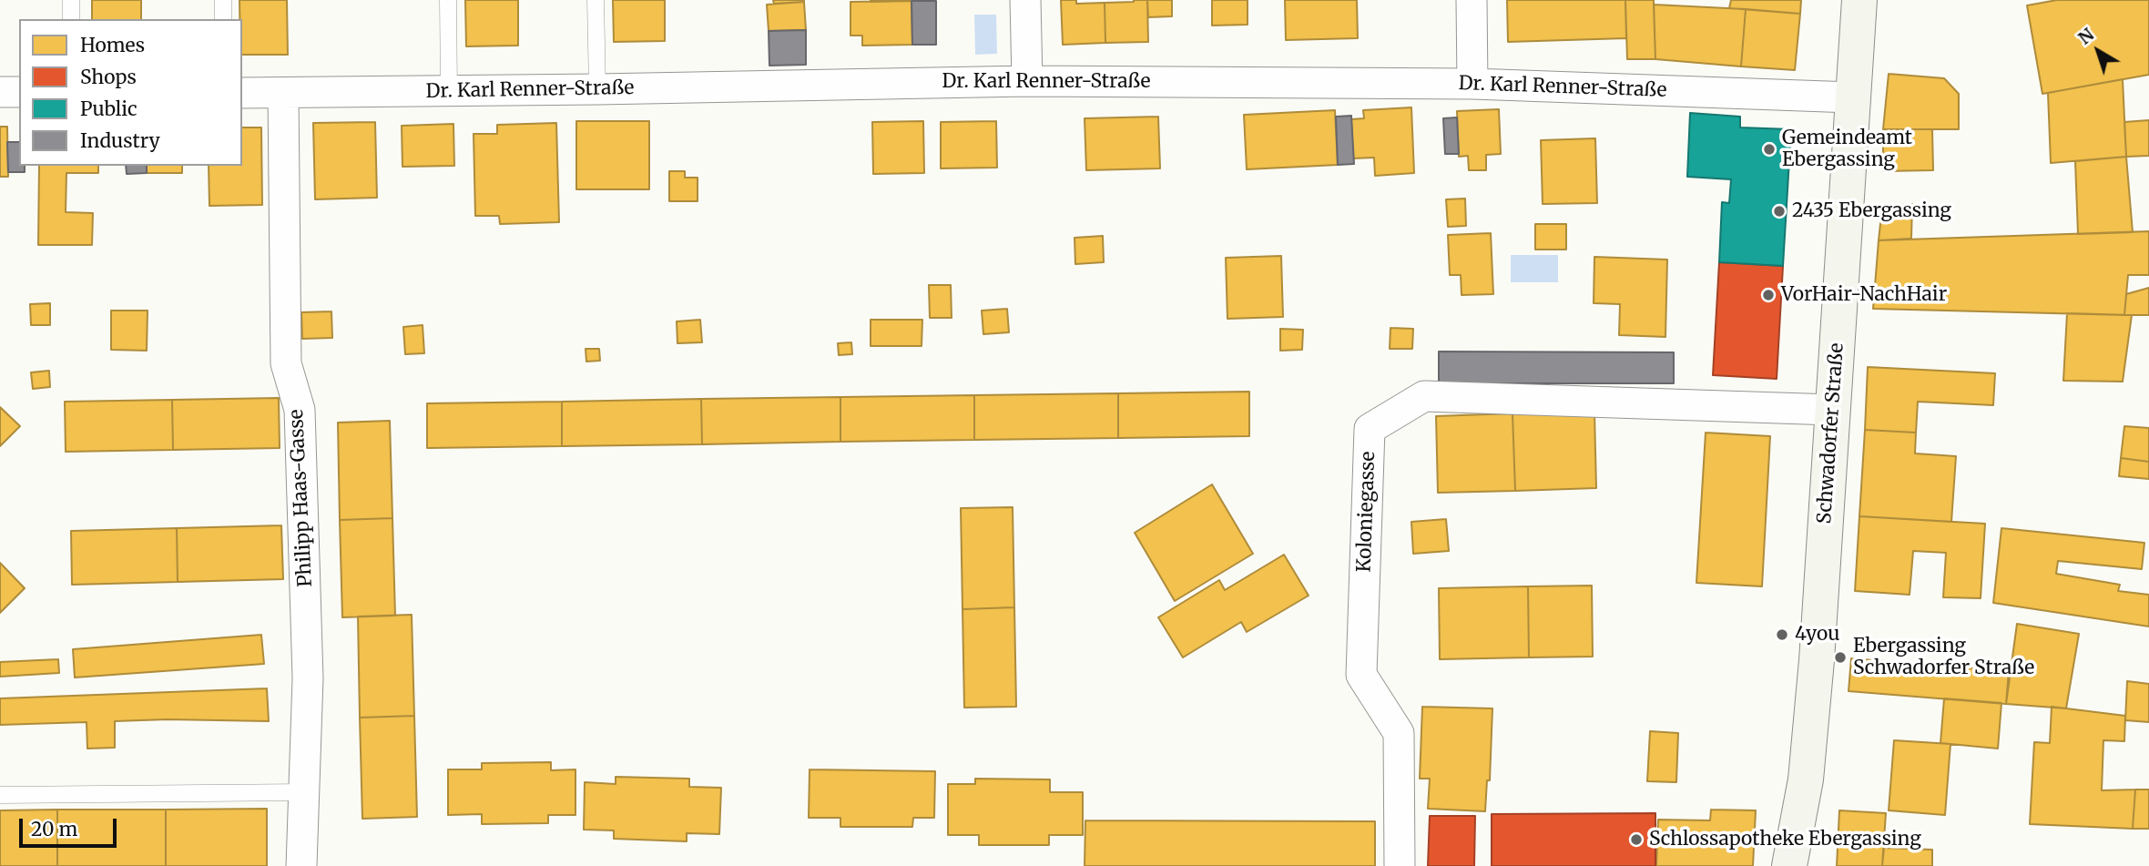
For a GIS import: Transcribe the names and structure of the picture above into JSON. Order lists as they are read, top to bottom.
{
  "streets": {
    "main road": ["Schwadorfer Straße"],
    "street": ["Dr. Karl Renner-Straße", "Philipp Haas-Gasse", "Koloniegasse"]
  },
  "crossings": [
    ["Dr. Karl Renner-Straße", "Schwadorfer Straße"],
    ["Dr. Karl Renner-Straße", "Philipp Haas-Gasse"],
    ["Schwadorfer Straße", "Koloniegasse"]
  ],
  "places": [
    "Gemeindeamt Ebergassing",
    "2435 Ebergassing",
    "VorHair-NachHair",
    "4you",
    "Ebergassing Schwadorfer Straße",
    "Schlossapotheke Ebergassing"
  ],
  "legend": [
    "Homes",
    "Shops",
    "Public",
    "Industry"
  ],
  "scale_bar": "20 m",
  "north": "top left"
}
